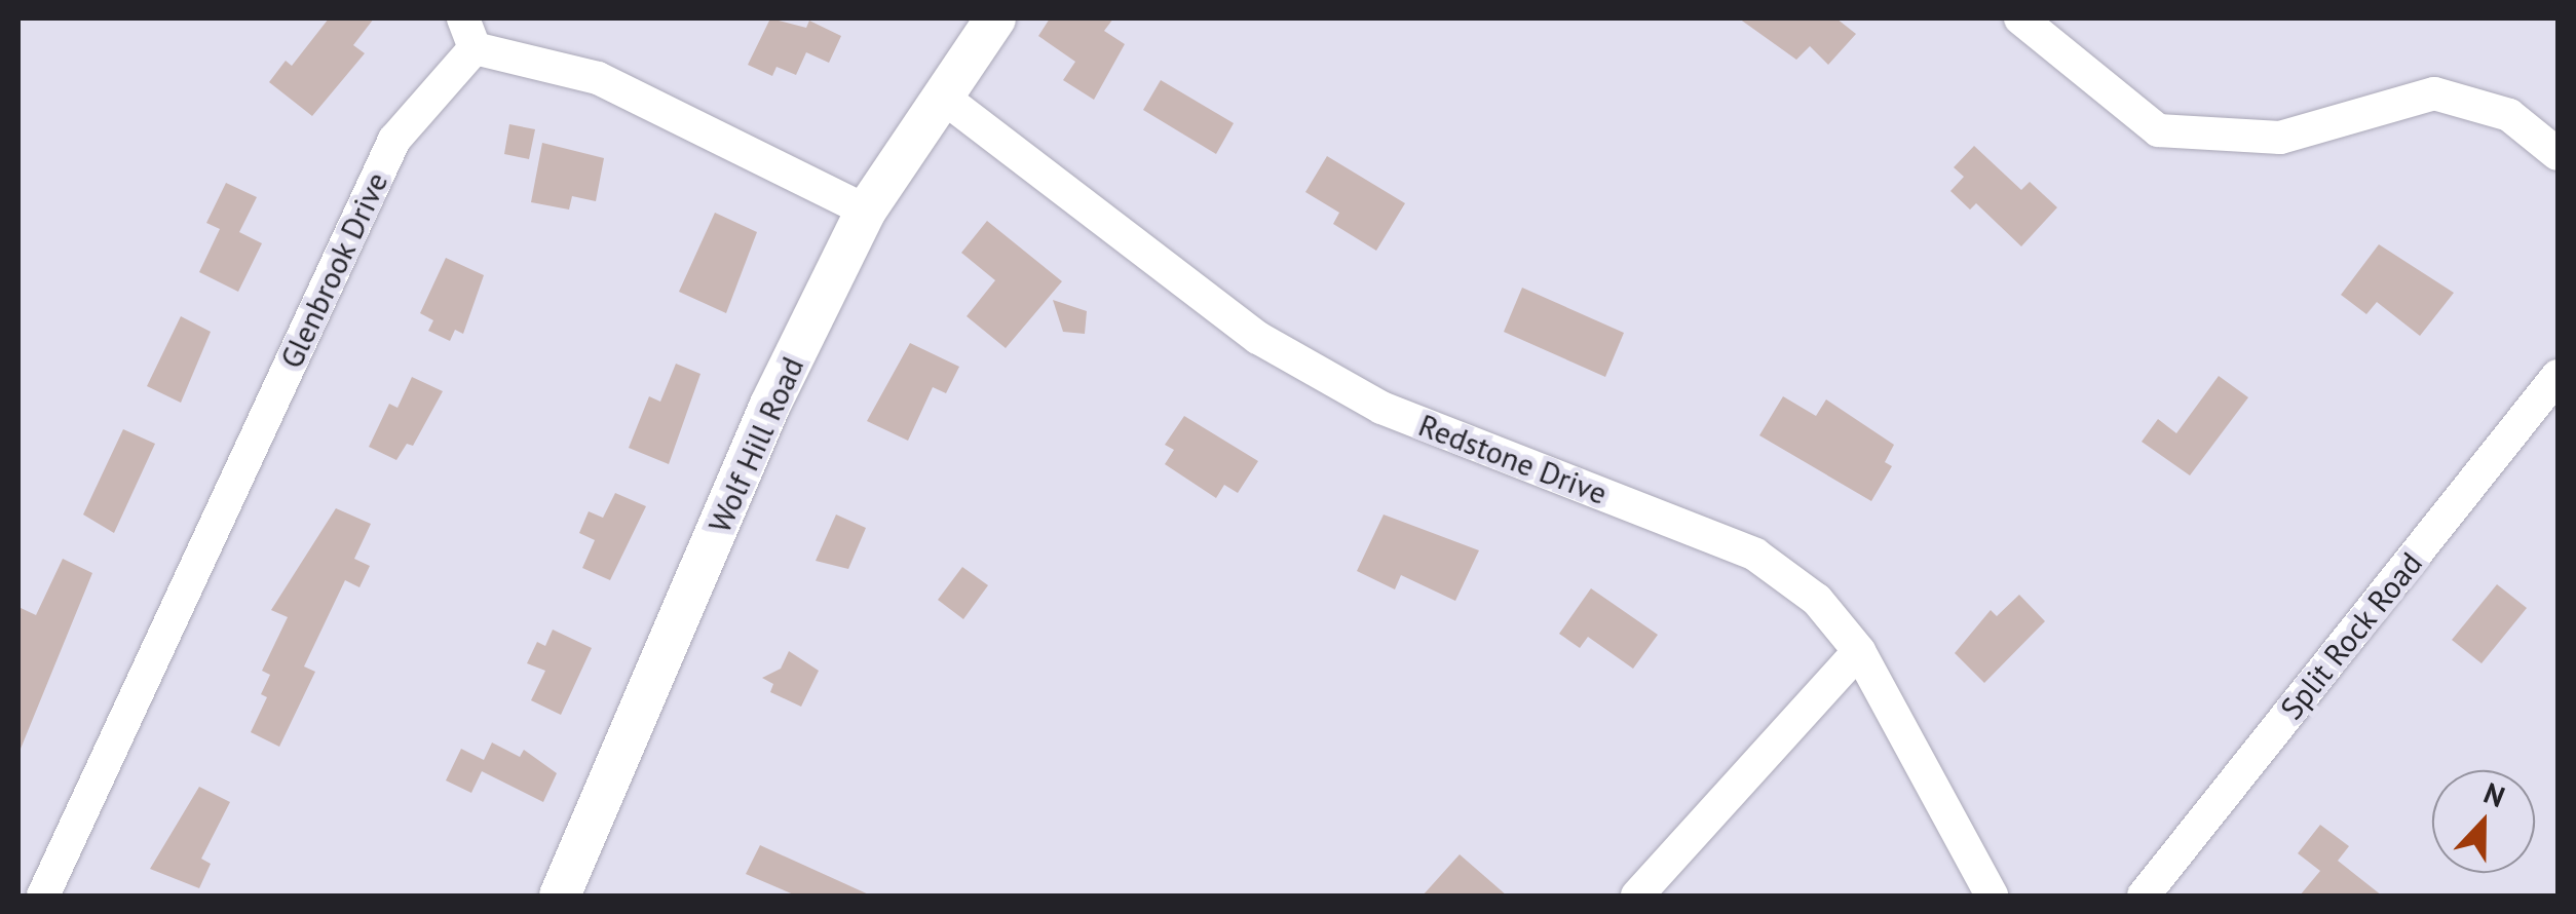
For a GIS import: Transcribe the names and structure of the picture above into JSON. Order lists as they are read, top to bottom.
{
  "streets": {
    "street": [
      "Glenbrook Drive",
      "Wolf Hill Road",
      "Redstone Drive",
      "Split Rock Road"
    ]
  },
  "crossings": [
    ["Glenbrook Drive", "Wolf Hill Road"],
    ["Wolf Hill Road", "Redstone Drive"]
  ],
  "north": "top"
}
